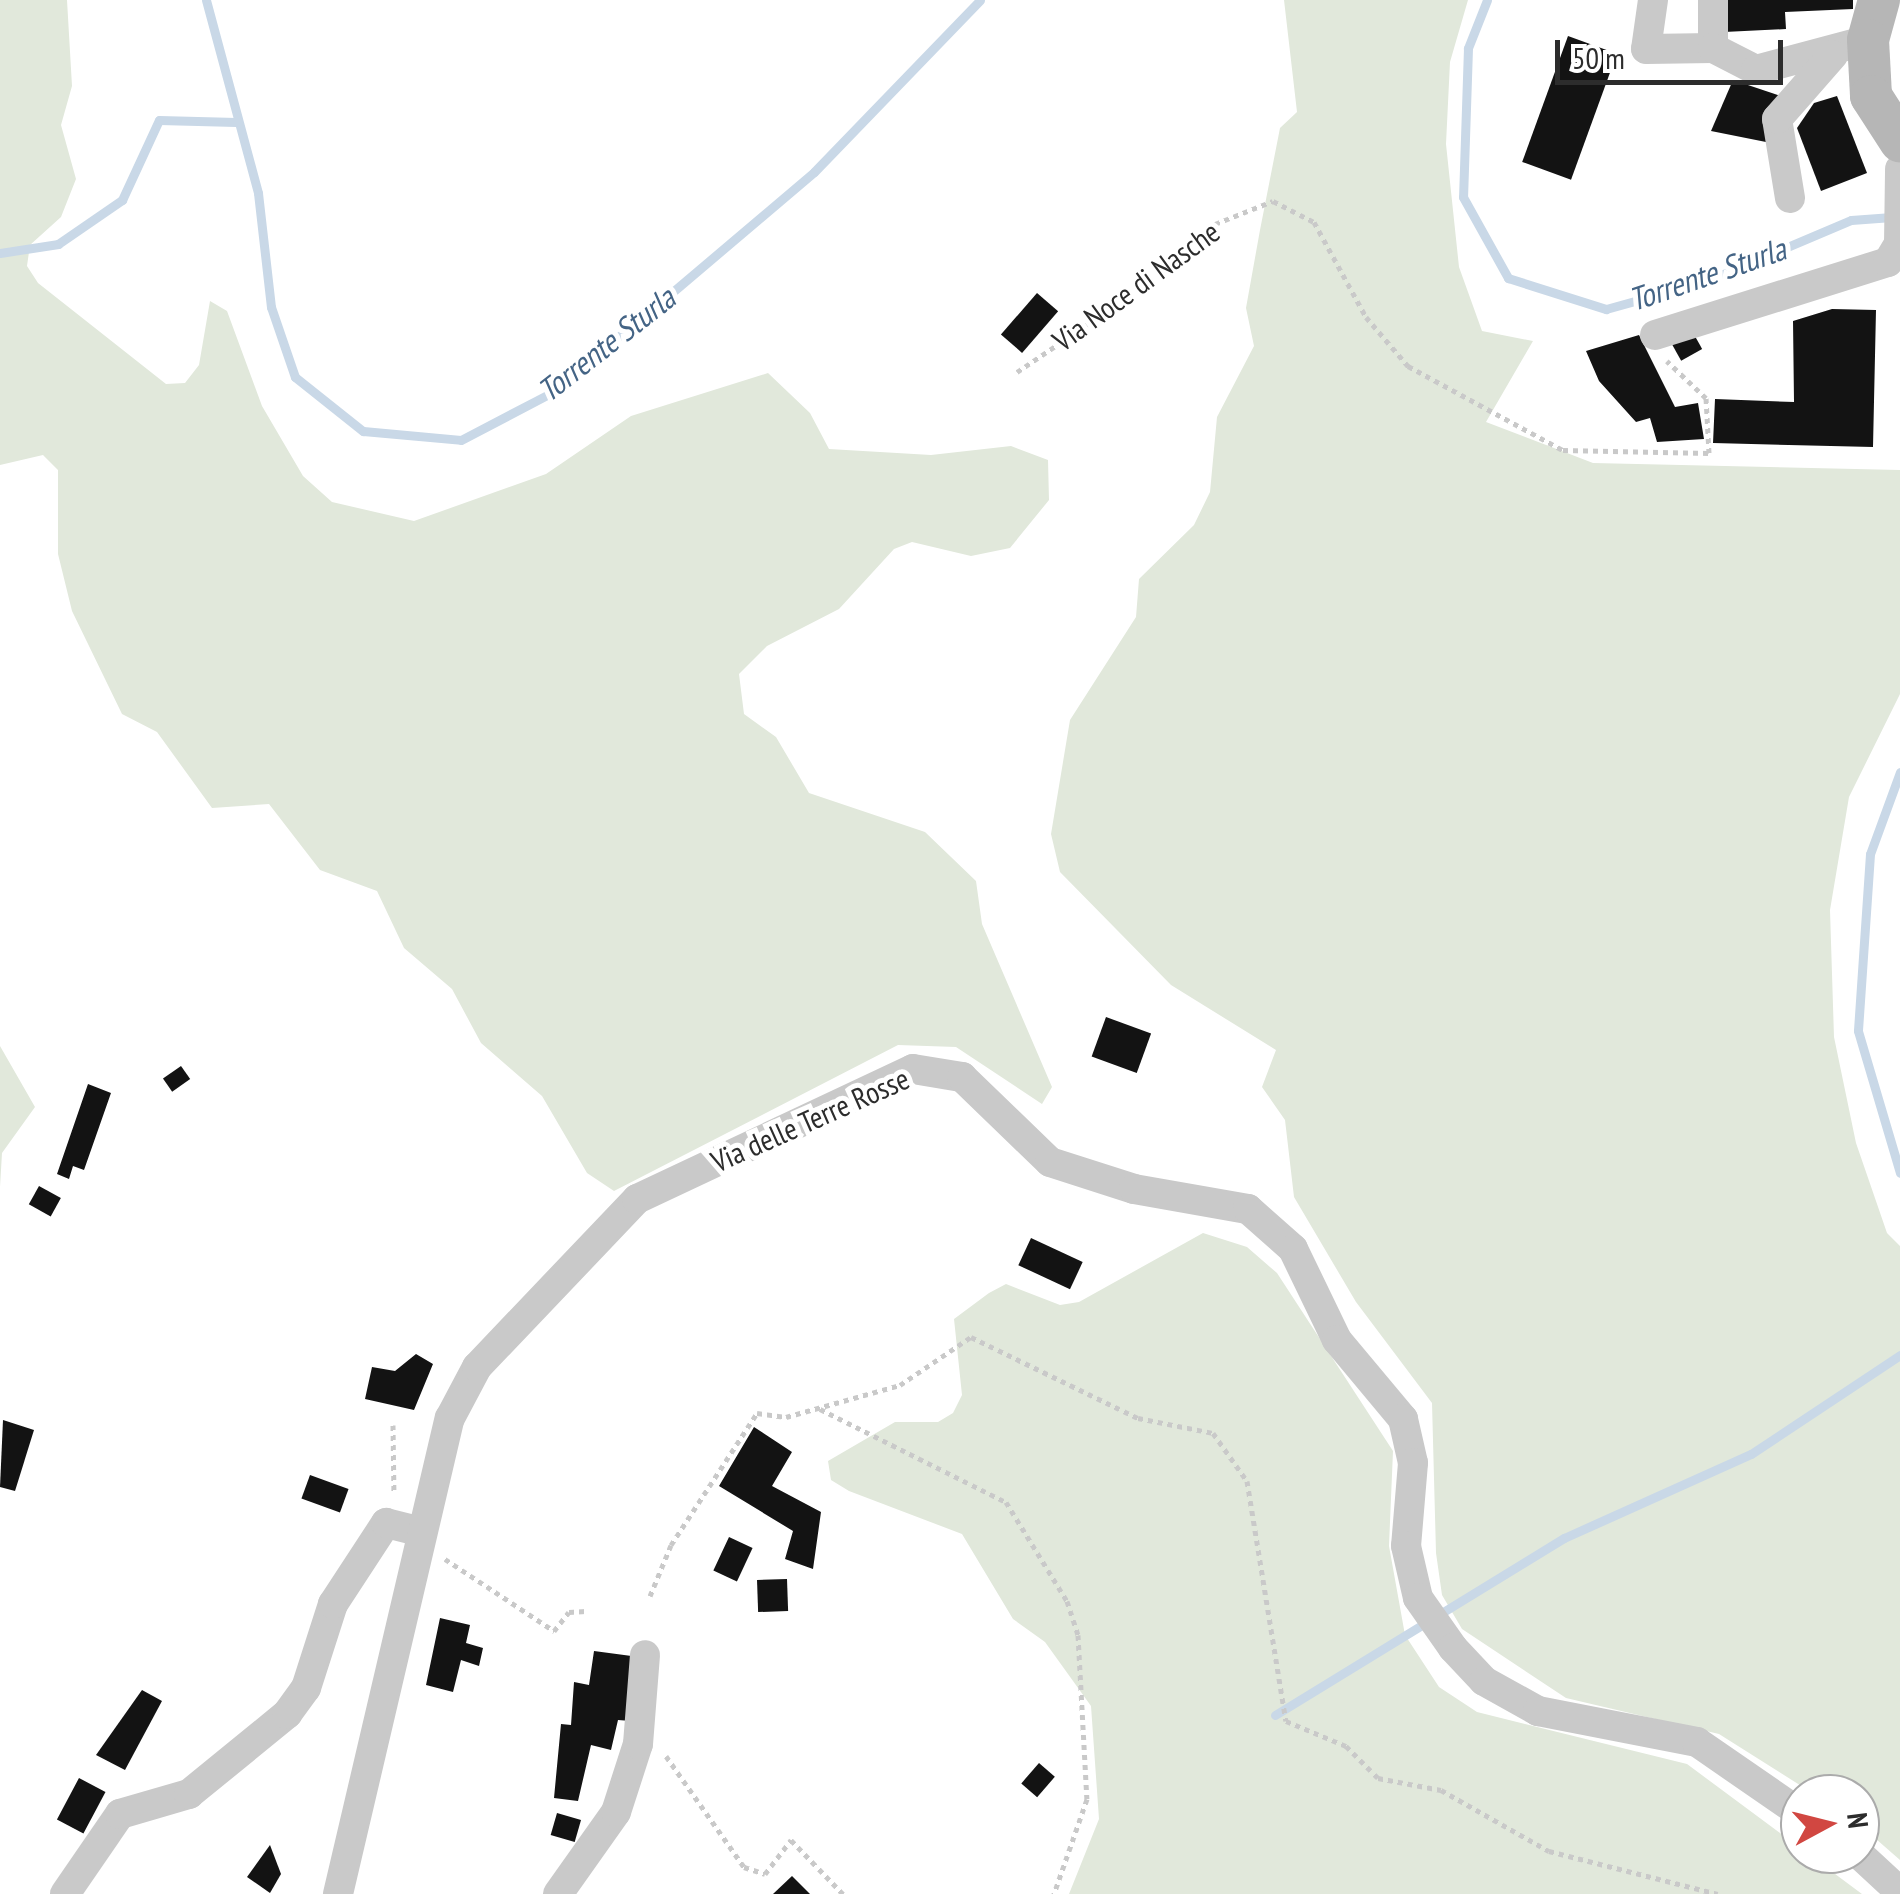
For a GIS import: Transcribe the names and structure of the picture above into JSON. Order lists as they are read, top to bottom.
{
  "streets": {
    "street": ["Via delle Terre Rosse"],
    "path": ["Via Noce di Nasche"]
  },
  "water": ["Torrente Sturla"],
  "scale_bar": "50 m",
  "north": "right"
}
